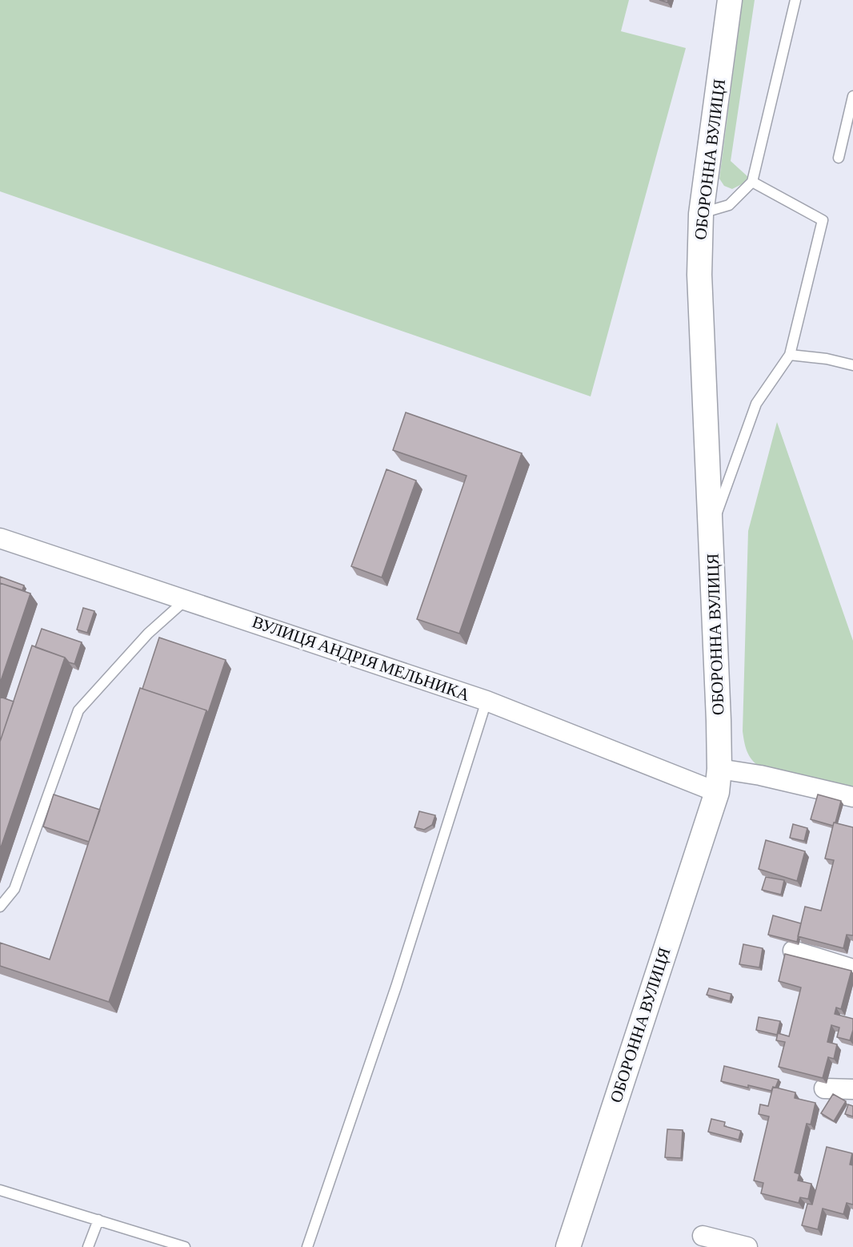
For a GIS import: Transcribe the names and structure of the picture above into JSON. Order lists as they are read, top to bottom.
{
  "streets": {
    "street": ["ОБОРОННА ВУЛИЦЯ", "ВУЛИЦЯ АНДРІЯ МЕЛЬНИКА"]
  },
  "crossings": [
    ["ОБОРОННА ВУЛИЦЯ", "ВУЛИЦЯ АНДРІЯ МЕЛЬНИКА"]
  ]
}
